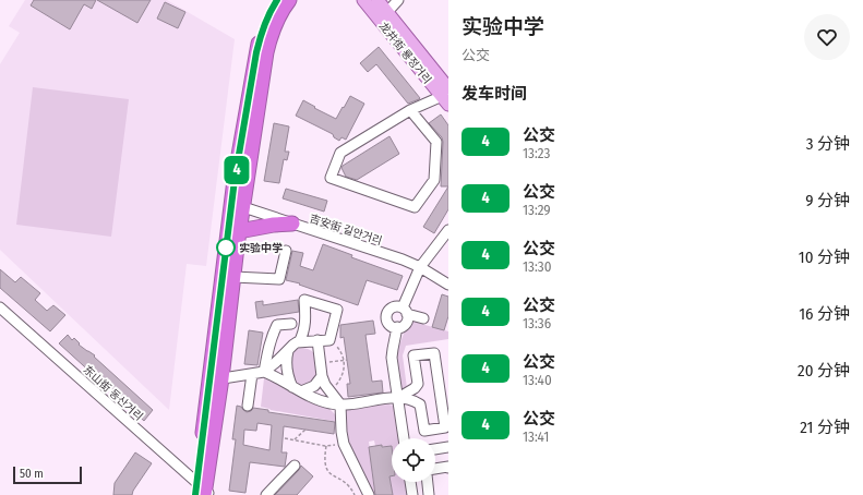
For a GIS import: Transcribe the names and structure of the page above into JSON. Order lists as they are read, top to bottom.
{
  "streets": {
    "main road": ["龙井街 룡정거리"],
    "street": ["吉安街 길안거리", "东山街 동산거리"]
  },
  "places": ["实验中学"],
  "lines": ["bus line 4"],
  "scale_bar": "50 m",
  "page": {
    "on_map": "4",
    "heading": [
      ["实验中学", "公交"],
      "发车时间"
    ],
    "list": [
      {
        "mark": "4",
        "name": "公交",
        "note": "13:23",
        "value": "3 分钟"
      },
      {
        "mark": "4",
        "name": "公交",
        "note": "13:29",
        "value": "9 分钟"
      },
      {
        "mark": "4",
        "name": "公交",
        "note": "13:30",
        "value": "10 分钟"
      },
      {
        "mark": "4",
        "name": "公交",
        "note": "13:36",
        "value": "16 分钟"
      },
      {
        "mark": "4",
        "name": "公交",
        "note": "13:40",
        "value": "20 分钟"
      },
      {
        "mark": "4",
        "name": "公交",
        "note": "13:41",
        "value": "21 分钟"
      }
    ],
    "scale": "50 m"
  }
}
